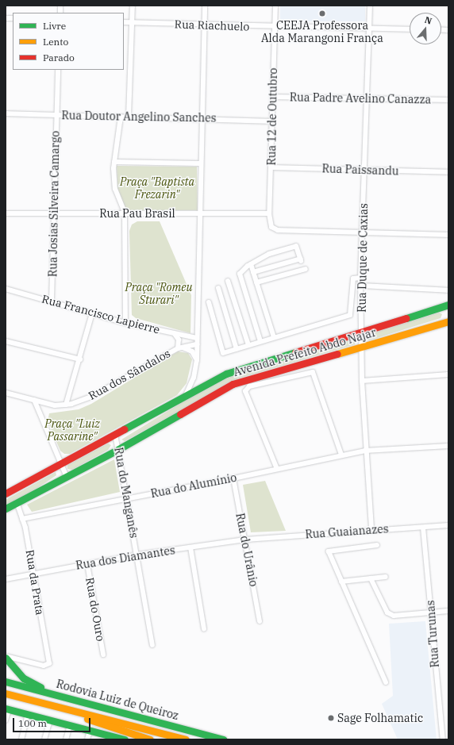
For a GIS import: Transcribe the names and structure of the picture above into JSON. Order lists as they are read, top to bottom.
{
  "streets": {
    "main road": ["Avenida Prefeito Abdo Najar", "Rodovia Luiz de Queiroz"],
    "street": [
      "Rua Riachuelo",
      "Rua Padre Avelino Canazza",
      "Rua Doutor Angelino Sanches",
      "Rua 12 de Outubro",
      "Rua Paissandu",
      "Rua Josias Silveira Camargo",
      "Rua Pau Brasil",
      "Rua Duque de Caxias",
      "Rua Francisco Lapierre",
      "Rua dos Sândalos",
      "Rua do Alumínio",
      "Rua do Manganês",
      "Rua Guaianazes",
      "Rua do Urânio",
      "Rua dos Diamantes",
      "Rua da Prata",
      "Rua do Ouro",
      "Rua Turunas"
    ]
  },
  "crossings": [
    ["Rua Riachuelo", "Rua 12 de Outubro"],
    ["Rua Riachuelo", "Rua Duque de Caxias"],
    ["Rua Padre Avelino Canazza", "Rua 12 de Outubro"],
    ["Rua Padre Avelino Canazza", "Rua Duque de Caxias"],
    ["Rua Doutor Angelino Sanches", "Rua 12 de Outubro"],
    ["Rua Doutor Angelino Sanches", "Rua Josias Silveira Camargo"],
    ["Rua 12 de Outubro", "Rua Paissandu"],
    ["Rua 12 de Outubro", "Rua Pau Brasil"],
    ["Rua 12 de Outubro", "Rua Duque de Caxias"],
    ["Rua Paissandu", "Rua Duque de Caxias"],
    ["Rua Josias Silveira Camargo", "Rua Pau Brasil"],
    ["Rua Josias Silveira Camargo", "Rua Francisco Lapierre"],
    ["Rua Duque de Caxias", "Avenida Prefeito Abdo Najar"],
    ["Rua Duque de Caxias", "Rua do Alumínio"],
    ["Rua Duque de Caxias", "Rua Guaianazes"],
    ["Avenida Prefeito Abdo Najar", "Rua do Manganês"],
    ["Avenida Prefeito Abdo Najar", "Rua da Prata"],
    ["Rua do Alumínio", "Rua do Manganês"],
    ["Rua do Alumínio", "Rua do Urânio"],
    ["Rua do Alumínio", "Rua da Prata"],
    ["Rua do Manganês", "Rua dos Diamantes"],
    ["Rua Guaianazes", "Rua do Urânio"],
    ["Rua Guaianazes", "Rua dos Diamantes"],
    ["Rua Guaianazes", "Rua Turunas"],
    ["Rua do Urânio", "Rua dos Diamantes"],
    ["Rua dos Diamantes", "Rua da Prata"],
    ["Rua dos Diamantes", "Rua do Ouro"]
  ],
  "parks": ["Praça \"Baptista Frezarin\"", "Praça \"Romeu Sturari\"", "Praça \"Luiz Passarine\""],
  "places": ["CEEJA Professora Alda Marangoni França", "Sage Folhamatic"],
  "legend": ["Livre", "Lento", "Parado"],
  "scale_bar": "100 m",
  "north": "top"
}
